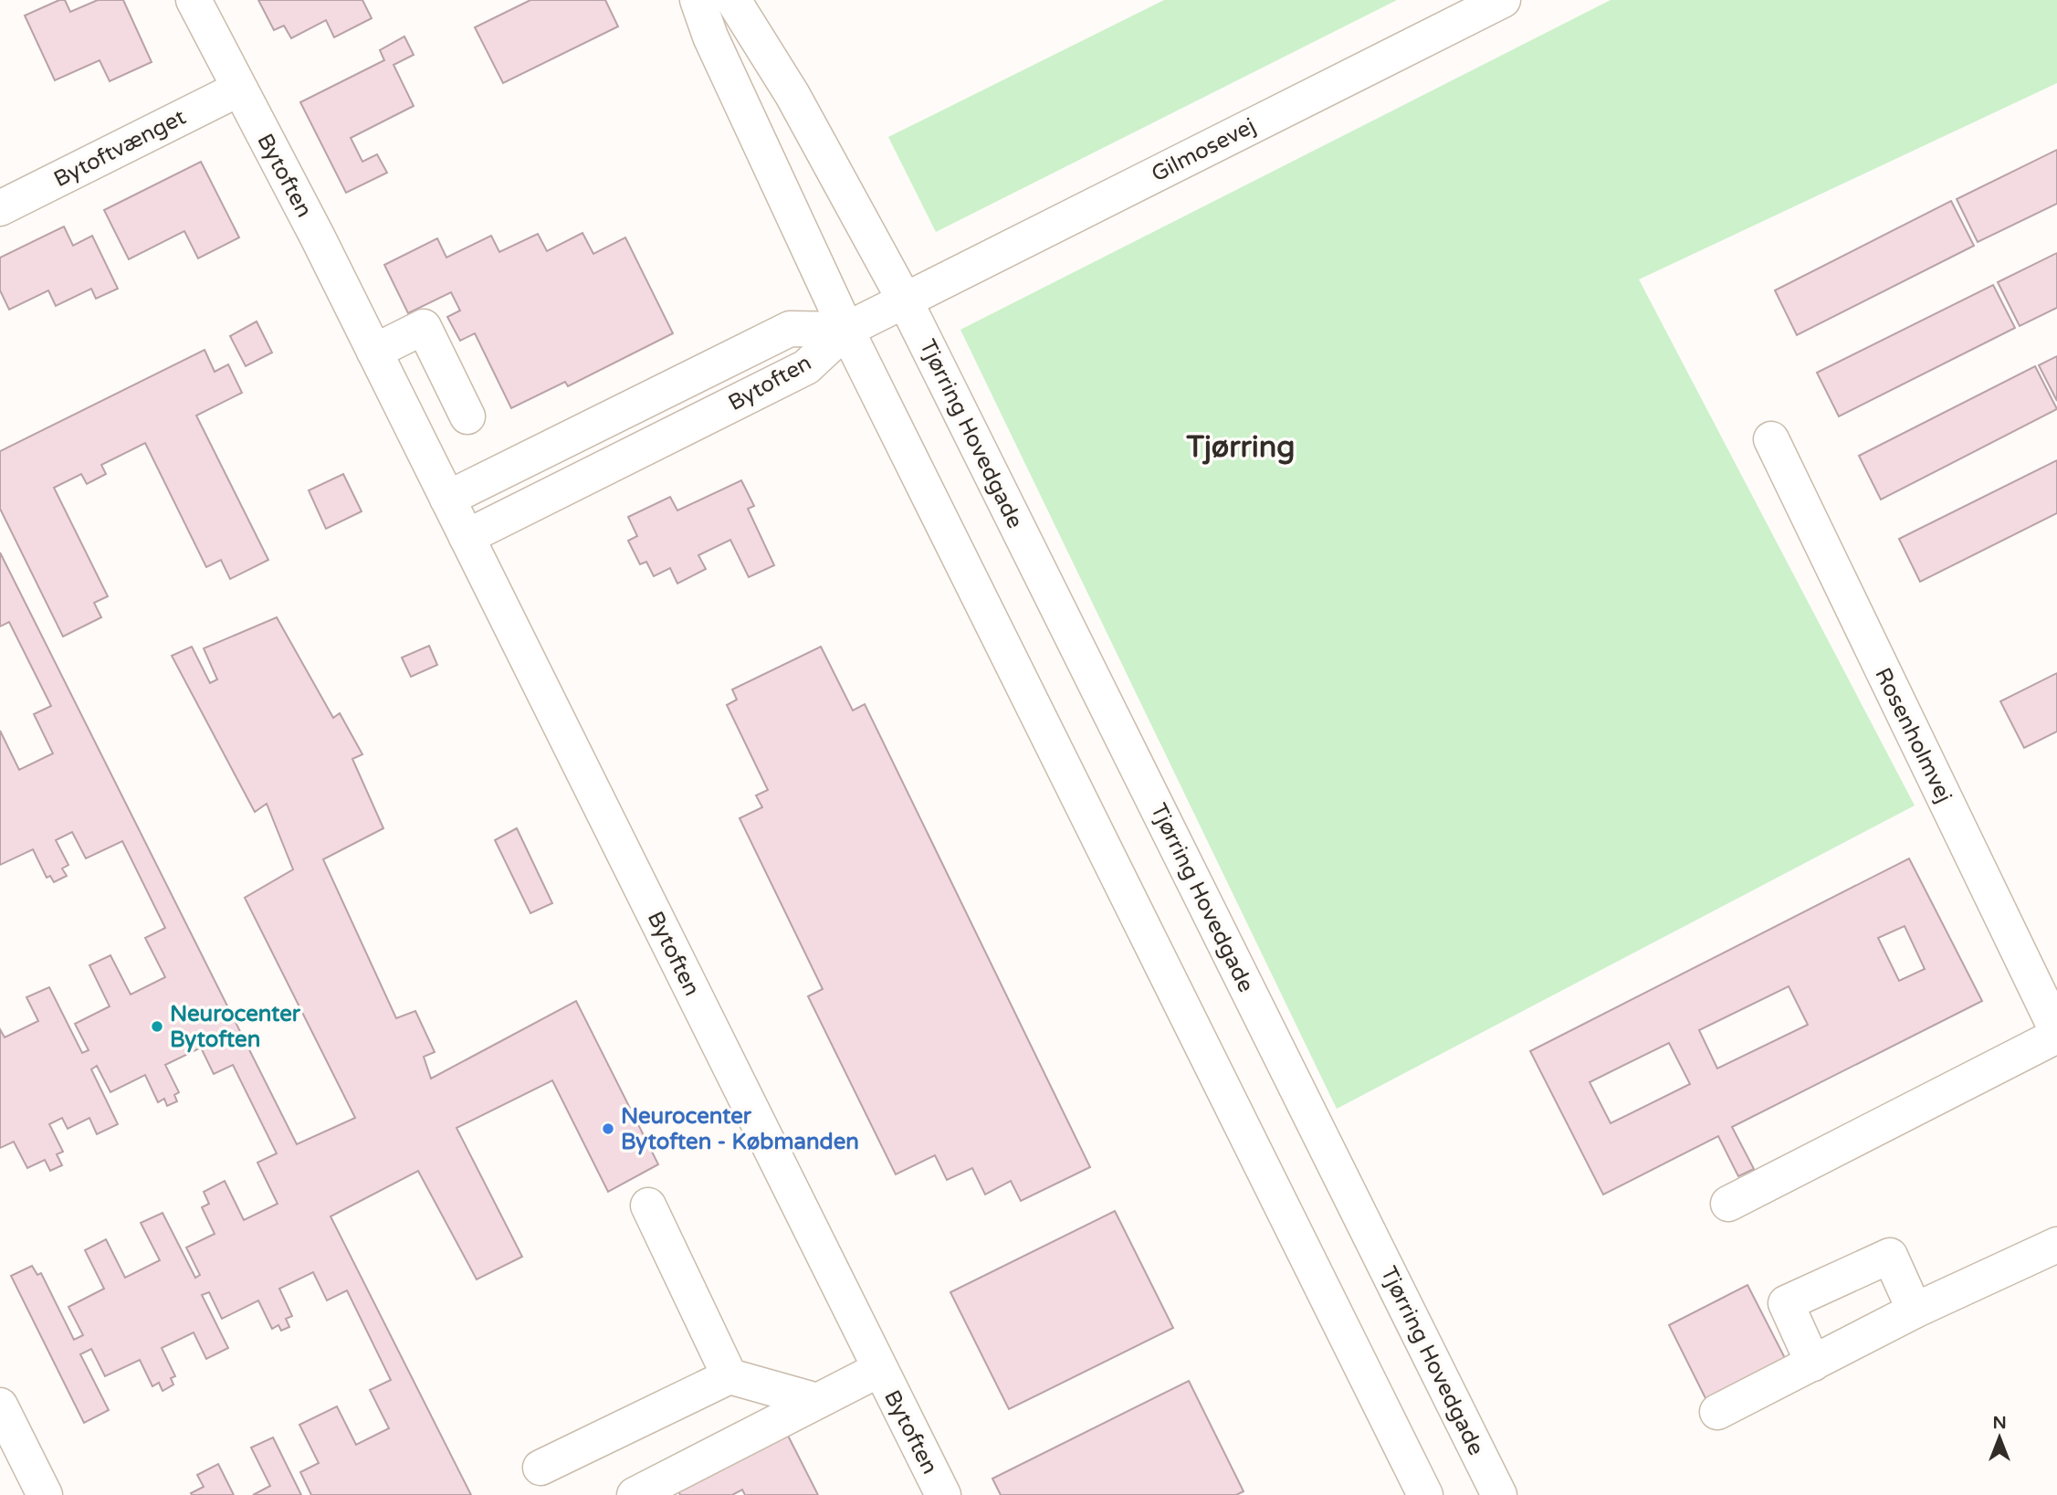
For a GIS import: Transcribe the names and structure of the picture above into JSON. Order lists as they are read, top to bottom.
{
  "streets": {
    "street": [
      "Bytoftvænget",
      "Gilmosevej",
      "Bytoften",
      "Tjørring Hovedgade",
      "Rosenholmvej"
    ]
  },
  "crossings": [
    ["Bytoftvænget", "Bytoften"],
    ["Gilmosevej", "Tjørring Hovedgade"]
  ],
  "districts": ["Tjørring"],
  "places": ["Neurocenter Bytoften", "Neurocenter Bytoften - Købmanden"],
  "north": "top"
}
